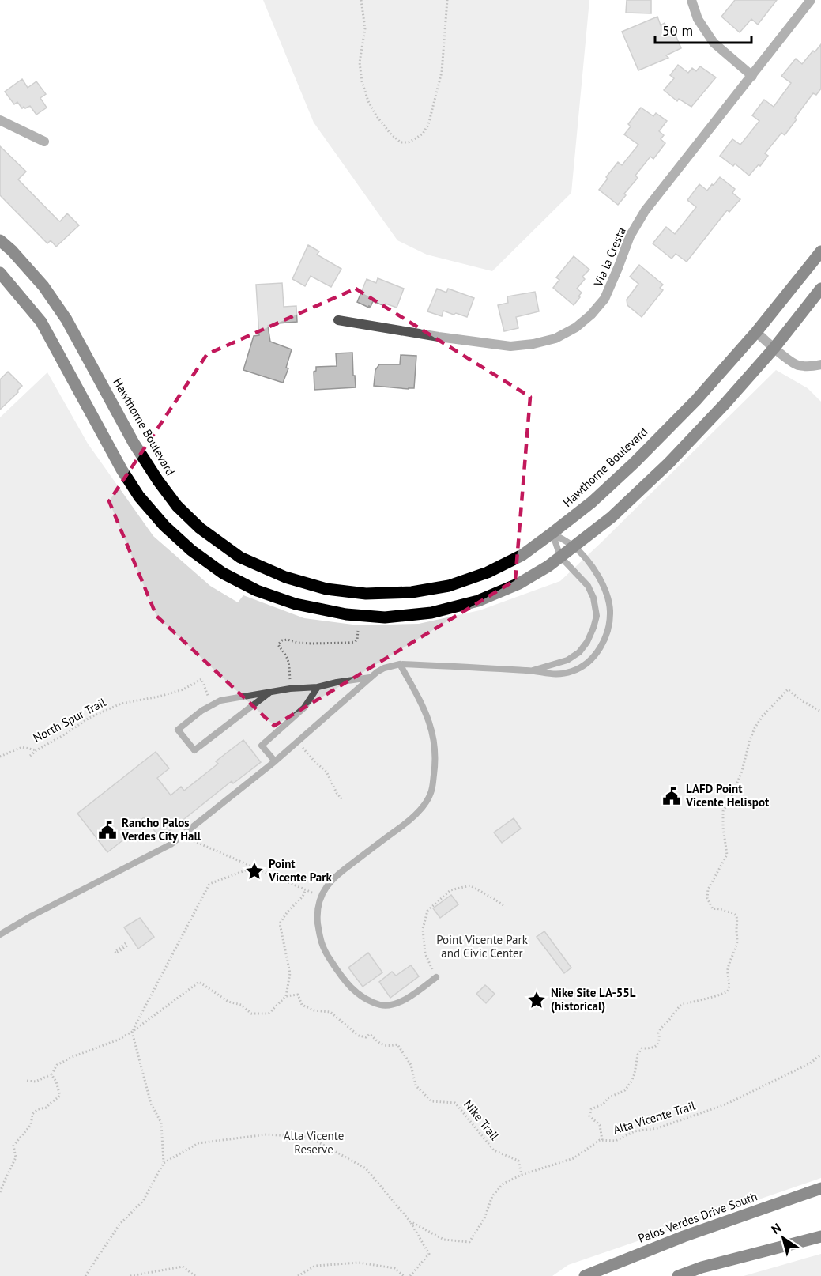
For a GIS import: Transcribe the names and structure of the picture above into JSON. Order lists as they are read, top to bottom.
{
  "streets": {
    "main road": ["Hawthorne Boulevard", "Palos Verdes Drive South"],
    "street": ["Via la Cresta"],
    "path": ["North Spur Trail", "Alta Vicente Trail", "Nike Trail"]
  },
  "crossings": [
    ["Alta Vicente Trail", "Nike Trail"]
  ],
  "parks": ["Point Vicente Park and Civic Center", "Alta Vicente Reserve"],
  "places": {
    "public building": ["LAFD Point Vicente Helispot", "Rancho Palos Verdes City Hall"],
    "place": ["Point Vicente Park", "Nike Site LA-55L (historical)"]
  },
  "scale_bar": "50 m",
  "north": "top left"
}
